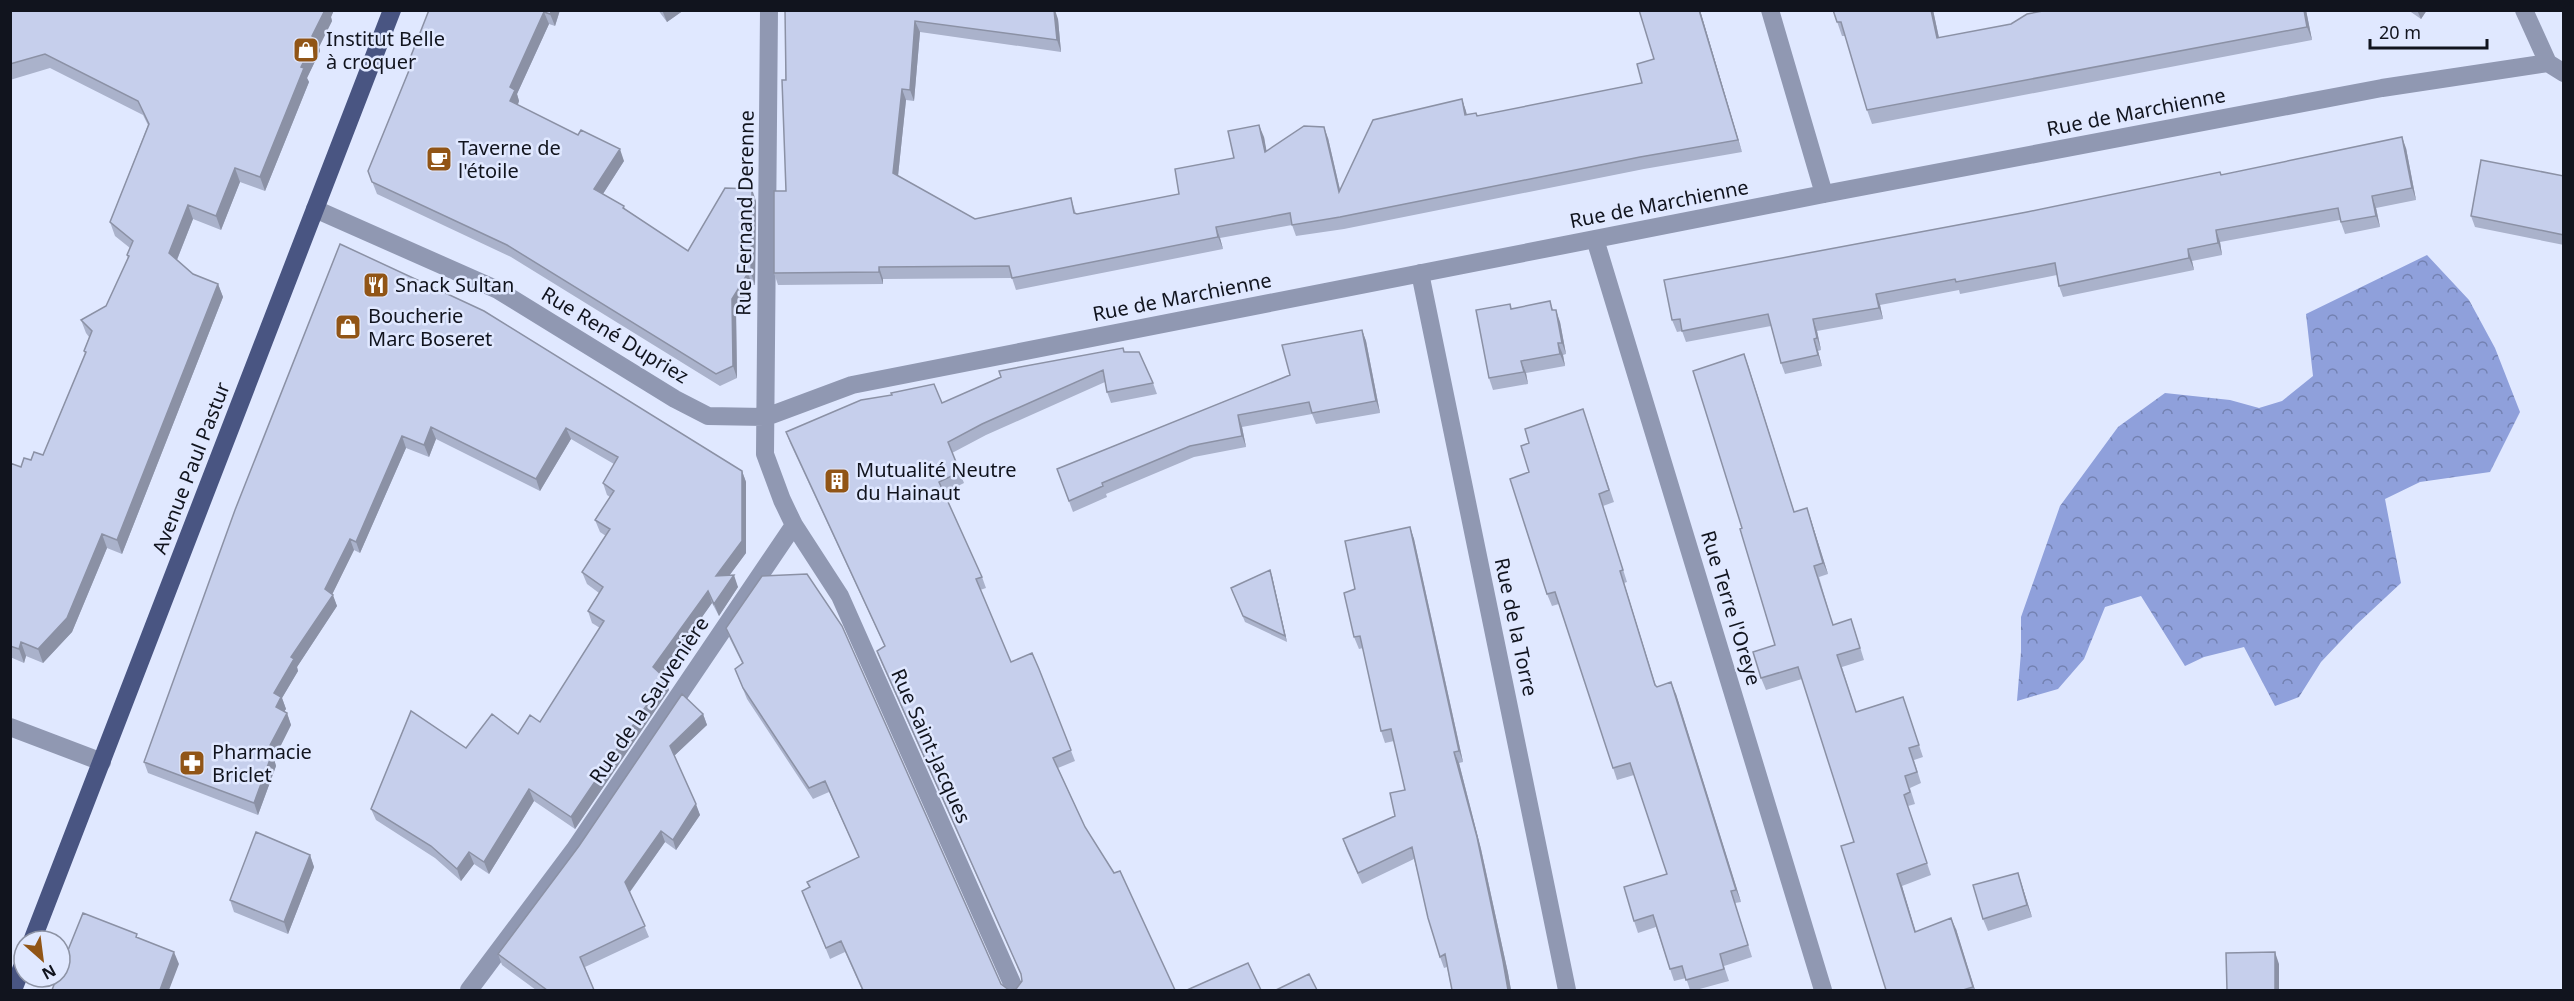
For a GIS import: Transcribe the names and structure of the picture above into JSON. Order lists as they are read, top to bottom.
{
  "streets": {
    "main road": ["Avenue Paul Pastur"],
    "street": [
      "Rue de Marchienne",
      "Rue Fernand Derenne",
      "Rue René Dupriez",
      "Rue Terre l'Oreye",
      "Rue de la Torre",
      "Rue de la Sauvenière",
      "Rue Saint-Jacques"
    ]
  },
  "crossings": [
    ["Rue de Marchienne", "Rue Fernand Derenne"],
    ["Rue de Marchienne", "Rue René Dupriez"],
    ["Rue de Marchienne", "Rue Terre l'Oreye"],
    ["Rue de Marchienne", "Rue de la Torre"],
    ["Rue Fernand Derenne", "Rue René Dupriez"],
    ["Rue René Dupriez", "Avenue Paul Pastur"],
    ["Rue de la Sauvenière", "Rue Saint-Jacques"]
  ],
  "places": {
    "shop": ["Institut Belle à croquer", "Boucherie Marc Boseret"],
    "cafe": ["Taverne de l'étoile"],
    "restaurant": ["Snack Sultan"],
    "building": ["Mutualité Neutre du Hainaut"],
    "pharmacy": ["Pharmacie Briclet"]
  },
  "scale_bar": "20 m",
  "north": "bottom right"
}
